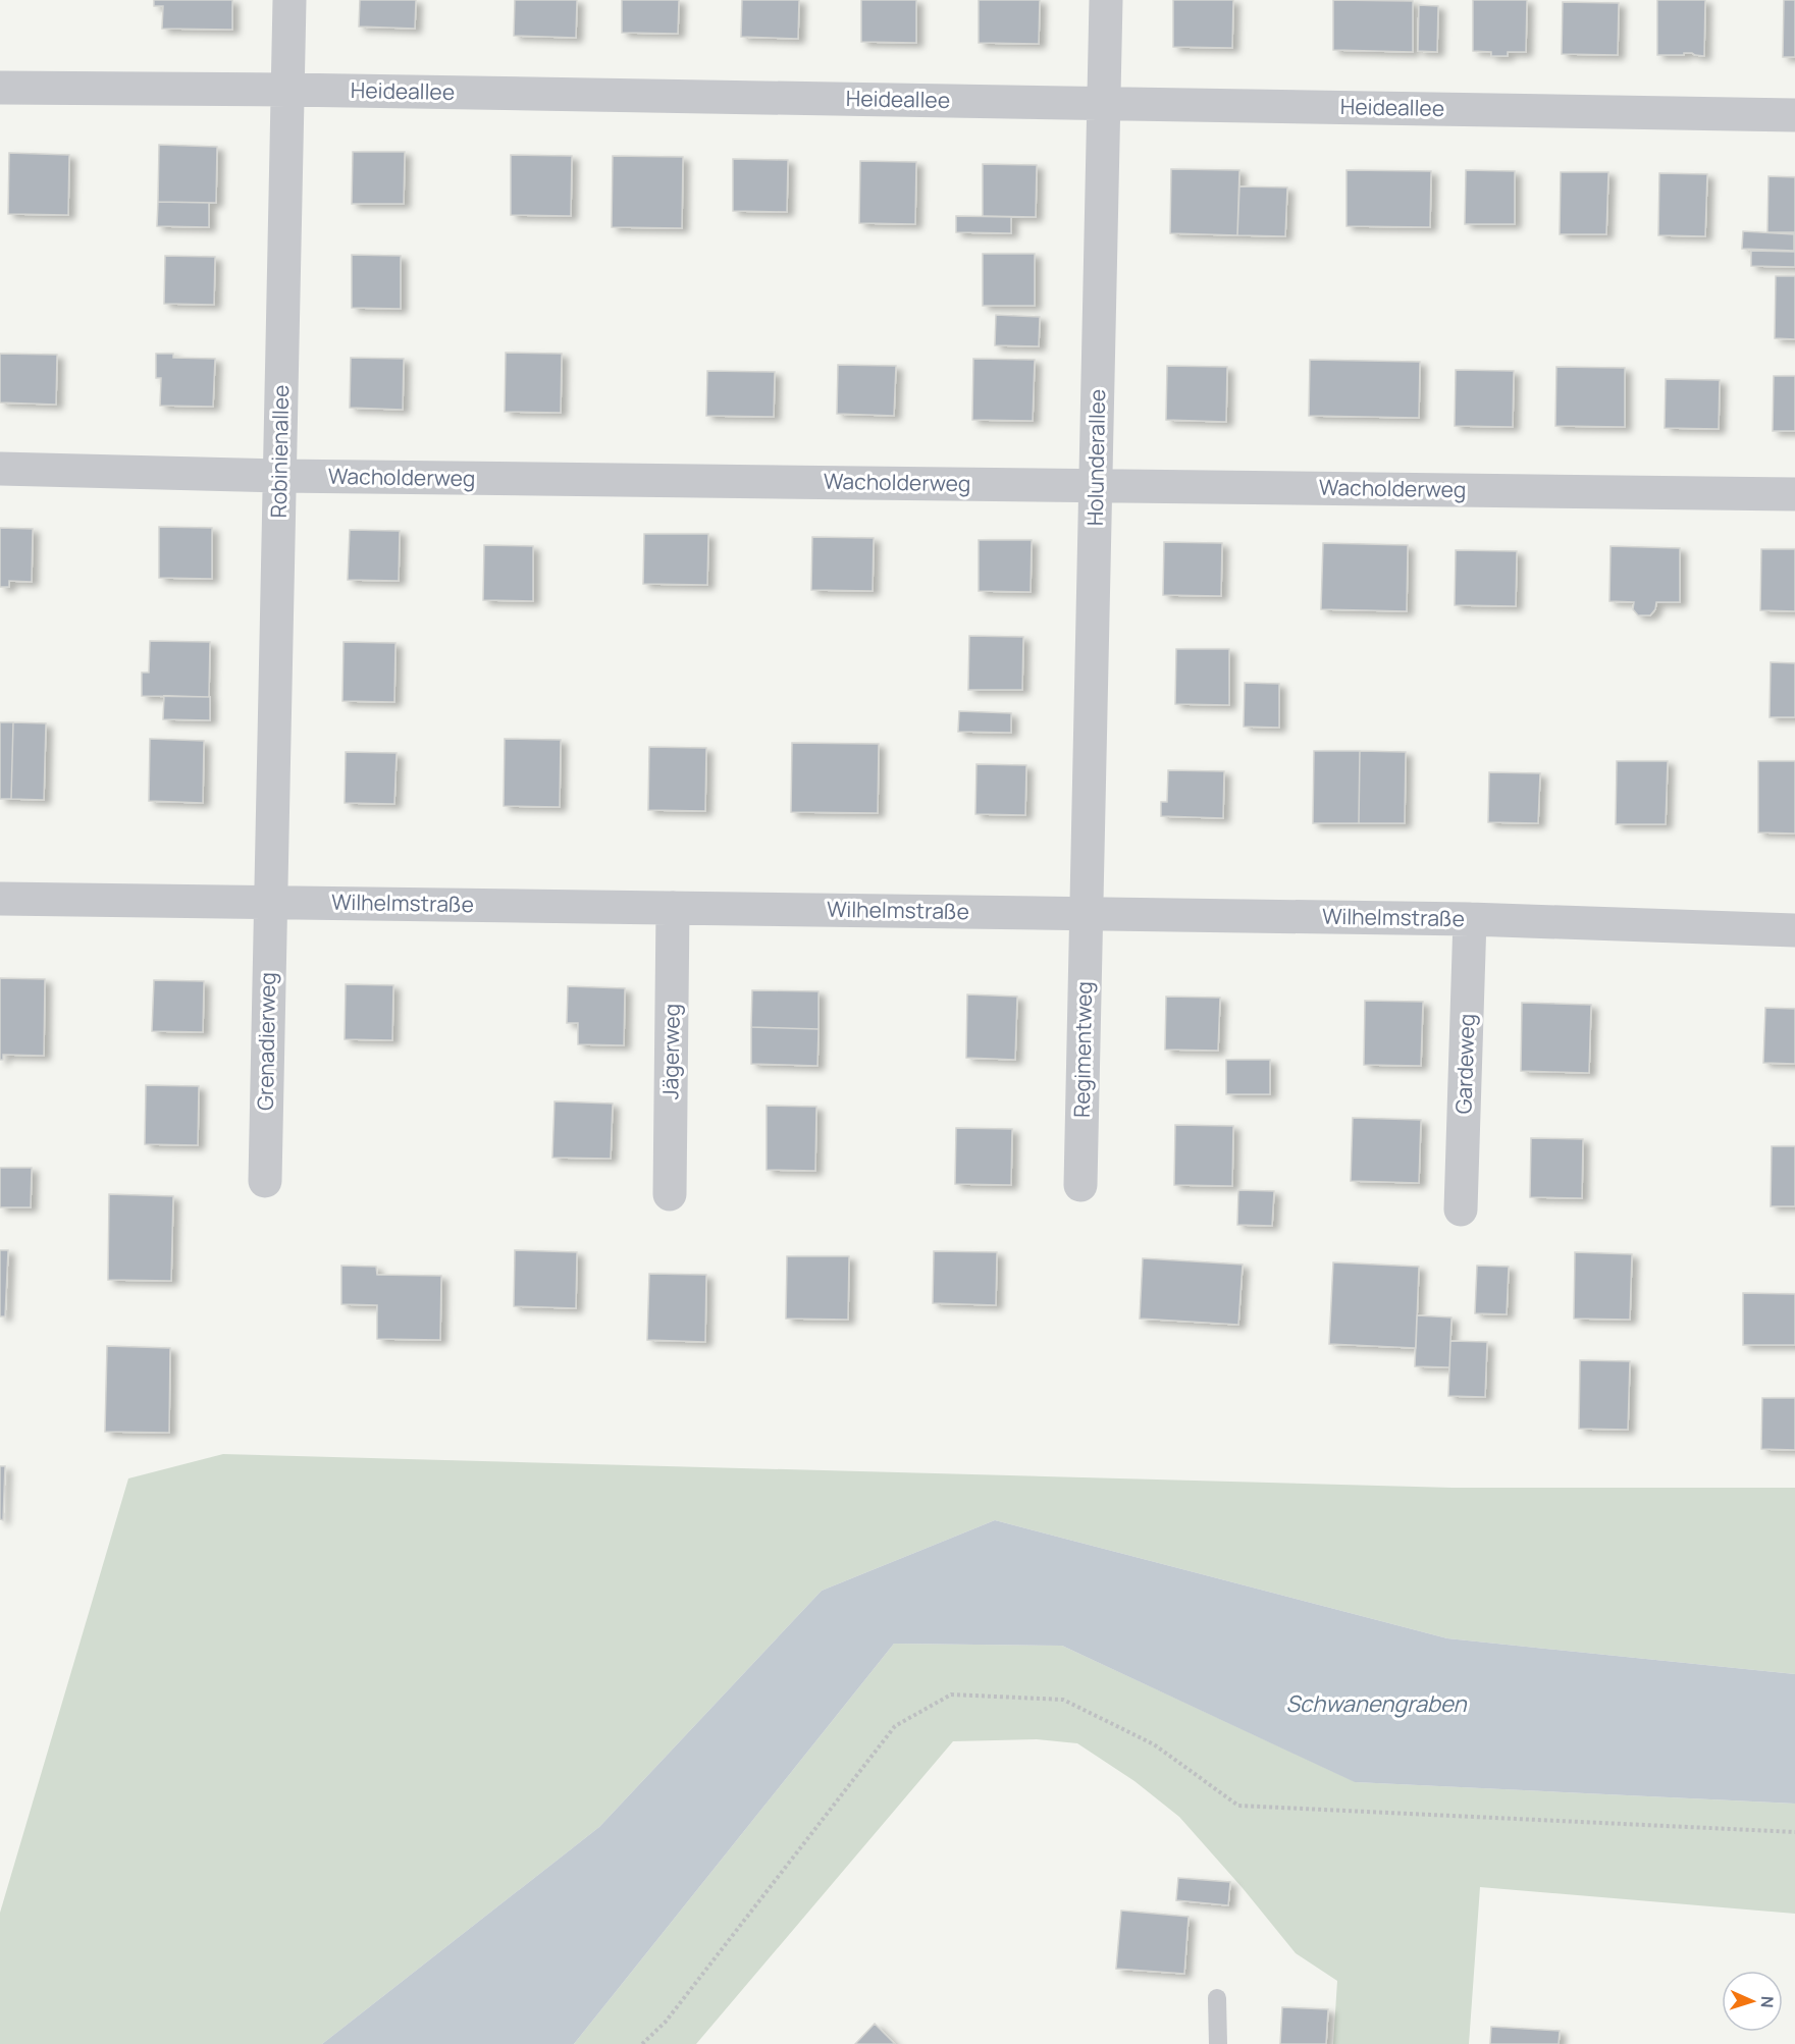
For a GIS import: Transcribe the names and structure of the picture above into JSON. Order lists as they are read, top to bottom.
{
  "streets": {
    "street": [
      "Heideallee",
      "Robinienallee",
      "Holunderallee",
      "Wacholderweg",
      "Wilhelmstraße",
      "Grenadierweg",
      "Regimentweg",
      "Jägerweg",
      "Gardeweg"
    ]
  },
  "crossings": [
    ["Heideallee", "Robinienallee"],
    ["Heideallee", "Holunderallee"],
    ["Robinienallee", "Wacholderweg"],
    ["Robinienallee", "Wilhelmstraße"],
    ["Robinienallee", "Grenadierweg"],
    ["Holunderallee", "Wacholderweg"],
    ["Holunderallee", "Wilhelmstraße"],
    ["Holunderallee", "Regimentweg"],
    ["Wilhelmstraße", "Grenadierweg"],
    ["Wilhelmstraße", "Regimentweg"],
    ["Wilhelmstraße", "Jägerweg"],
    ["Wilhelmstraße", "Gardeweg"]
  ],
  "water": ["Schwanengraben"],
  "north": "right"
}
